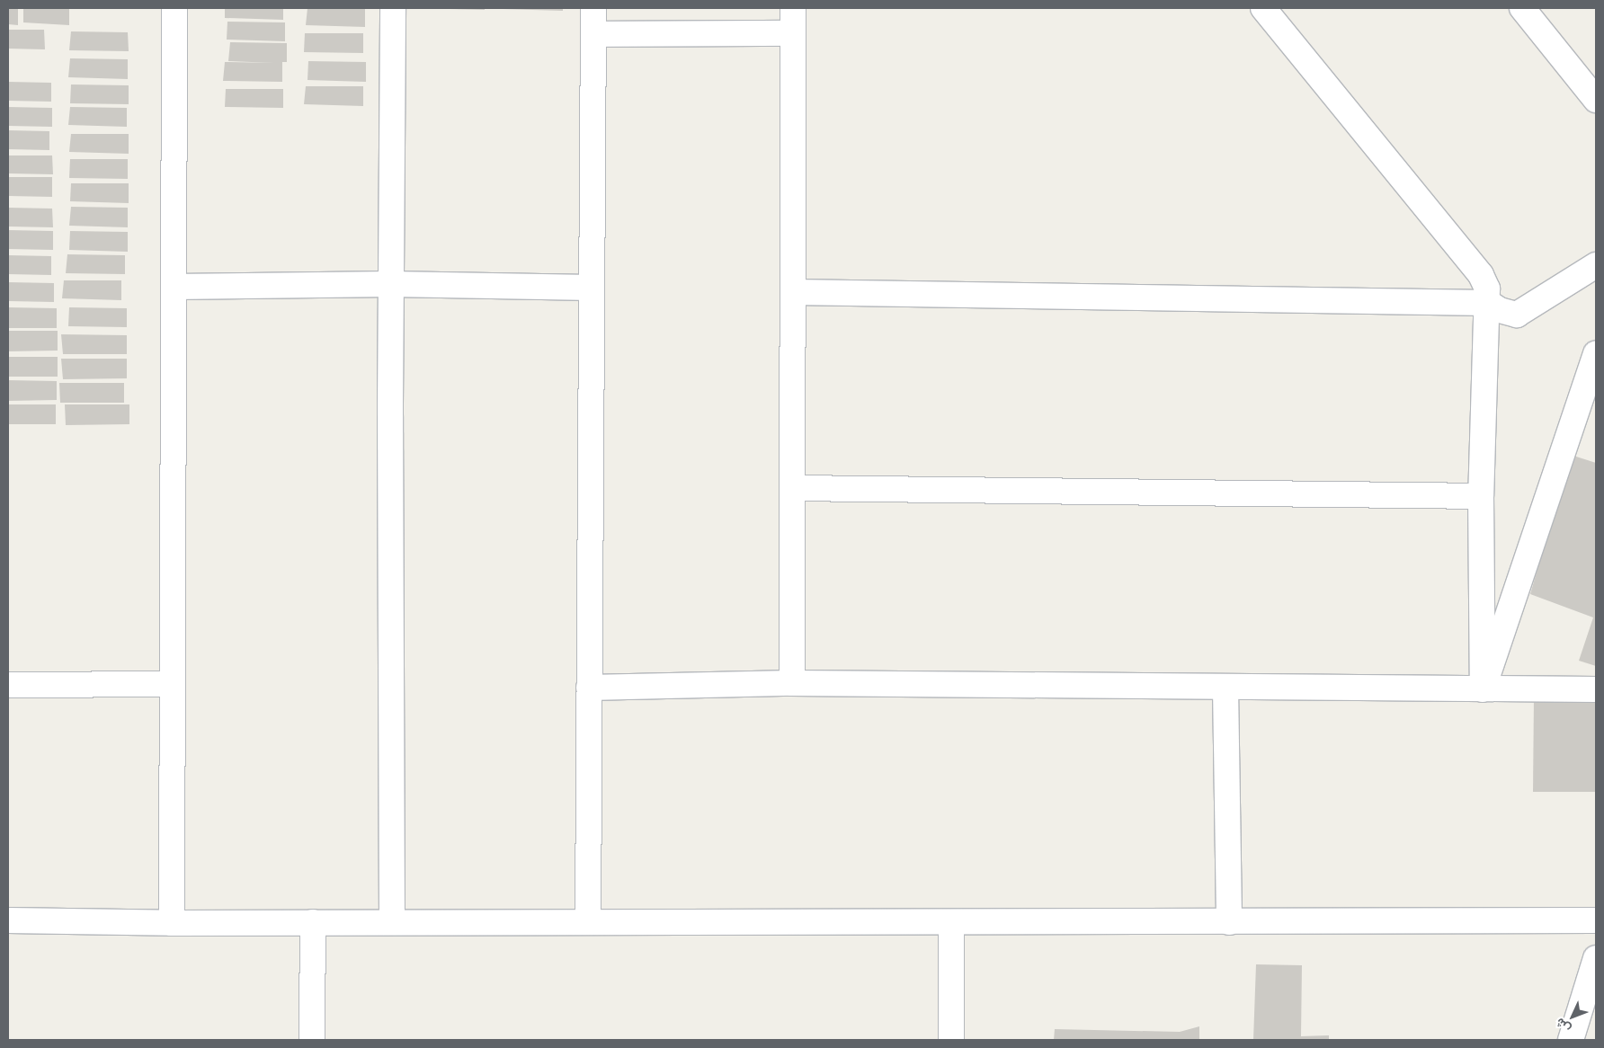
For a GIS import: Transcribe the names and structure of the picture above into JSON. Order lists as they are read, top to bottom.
{
  "north": "bottom left"
}
